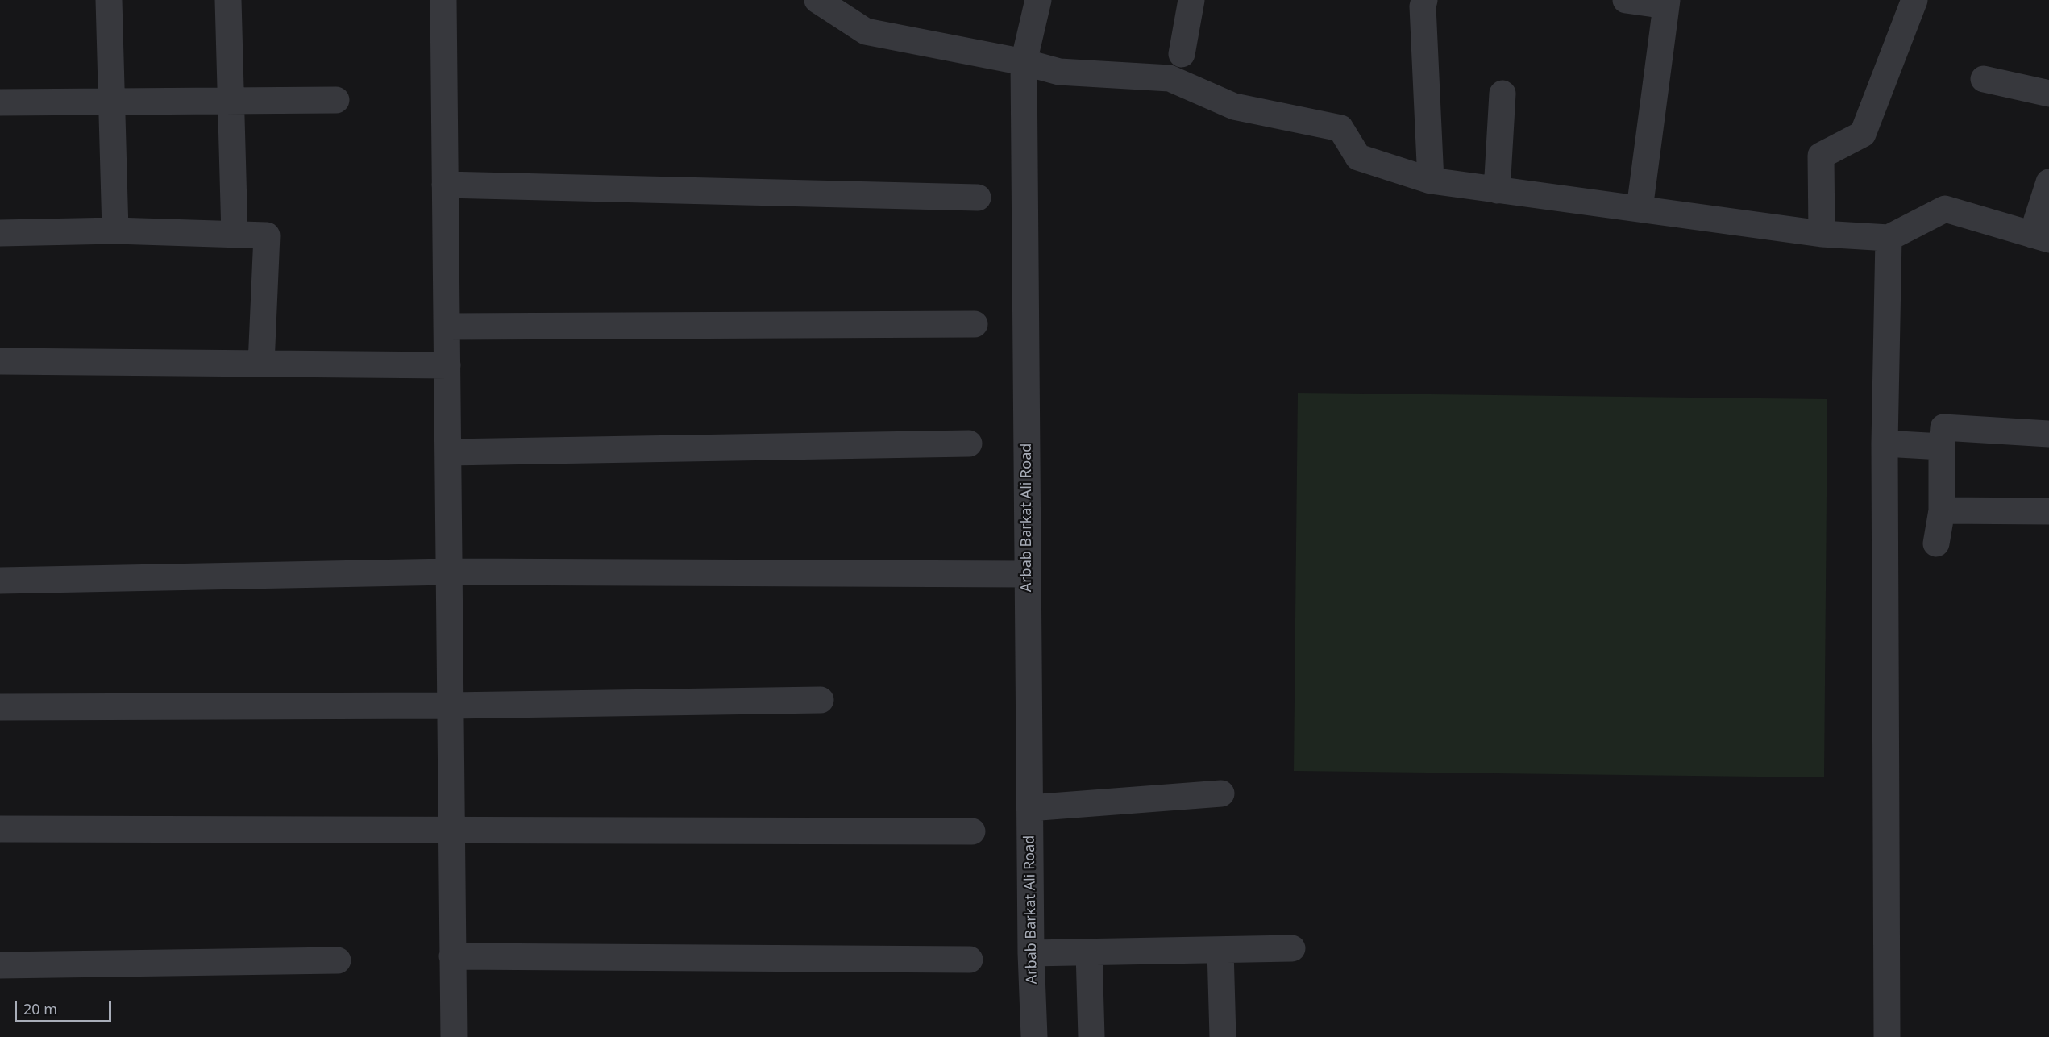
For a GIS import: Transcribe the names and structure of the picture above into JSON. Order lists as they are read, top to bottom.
{
  "streets": {
    "street": ["Arbab Barkat Ali Road"]
  },
  "scale_bar": "20 m"
}
